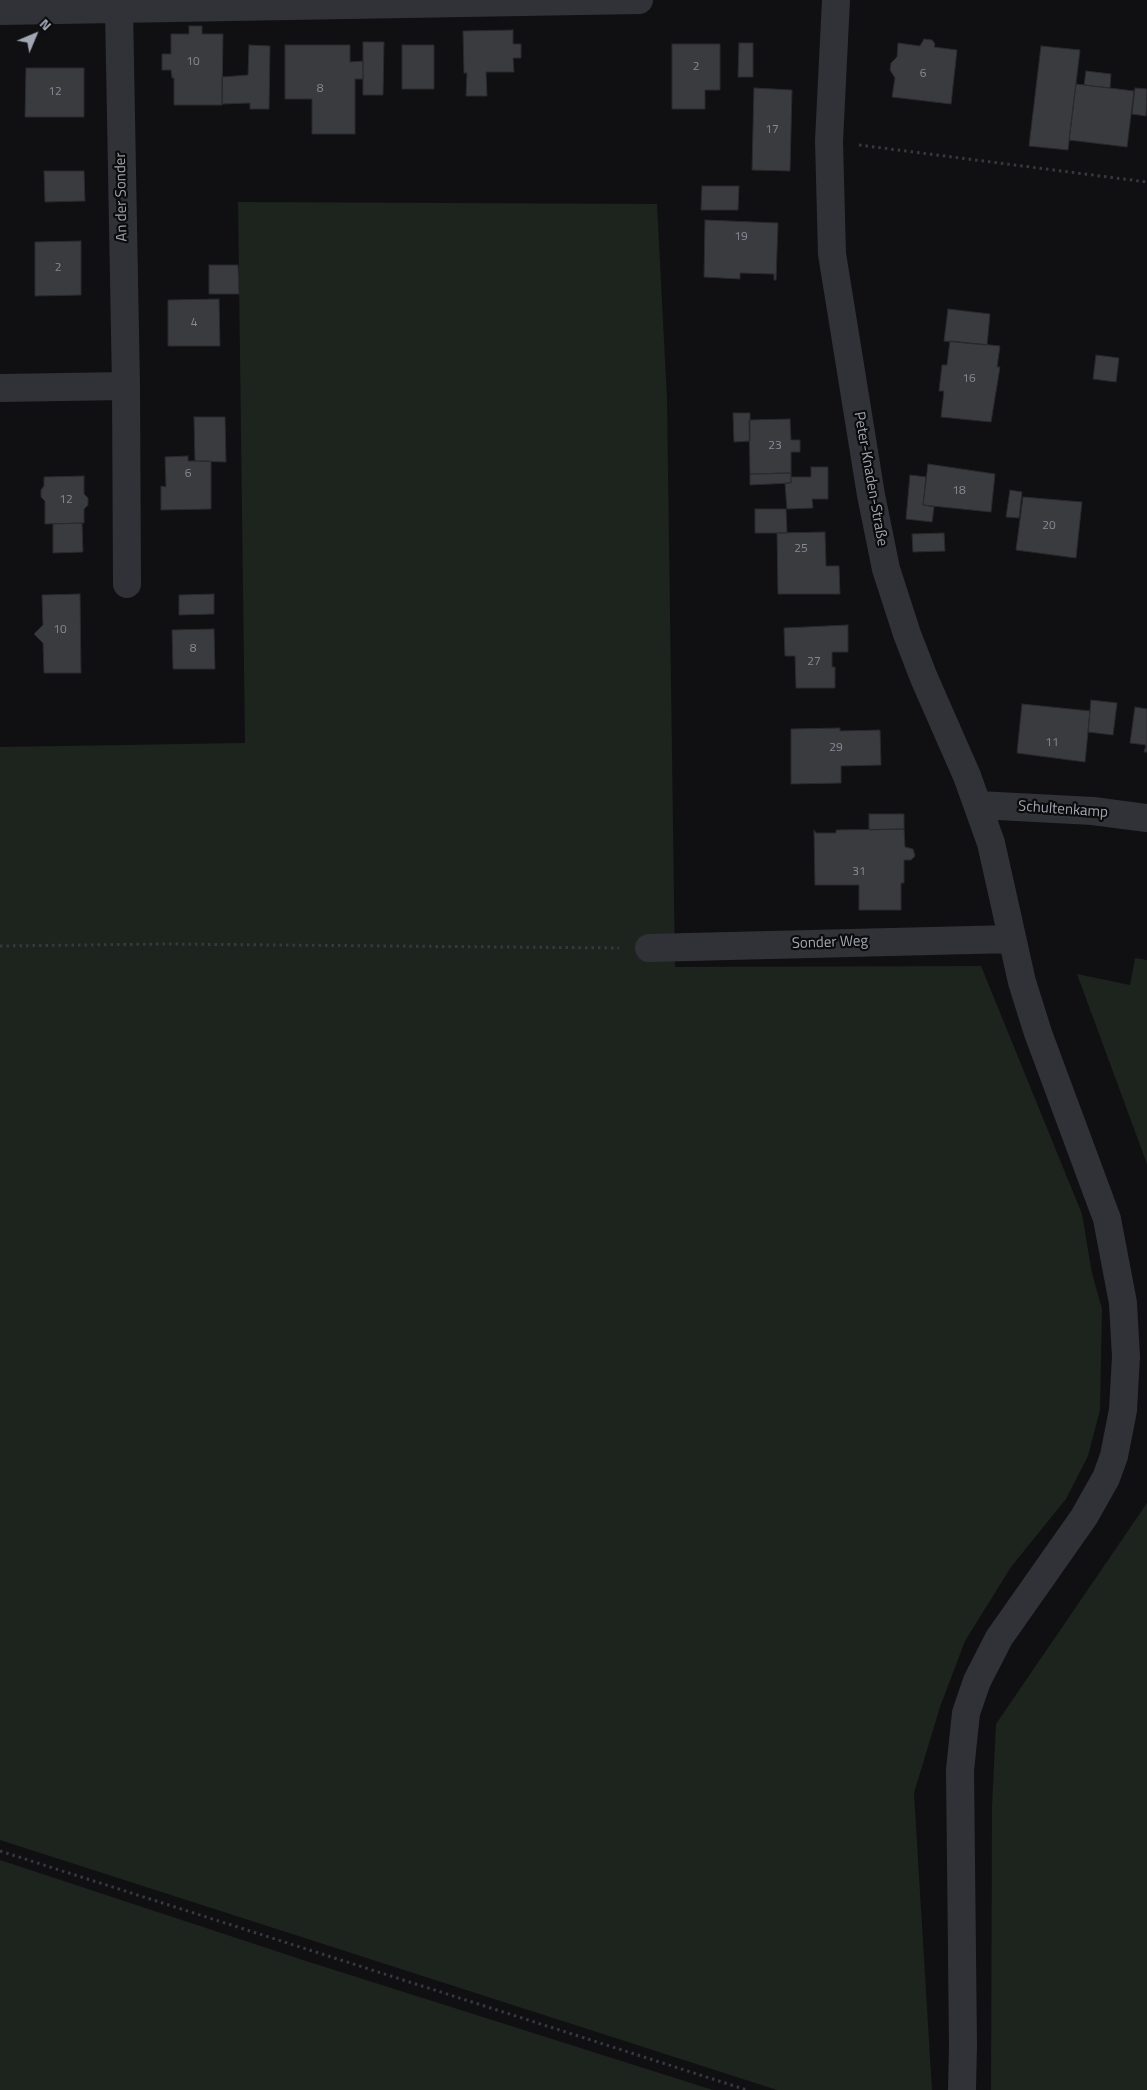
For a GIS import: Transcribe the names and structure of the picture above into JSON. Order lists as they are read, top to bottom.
{
  "streets": {
    "street": [
      "An der Sonder",
      "Peter-Knaden-Straße",
      "Schultenkamp",
      "Sonder Weg"
    ]
  },
  "crossings": [
    ["Peter-Knaden-Straße", "Schultenkamp"],
    ["Peter-Knaden-Straße", "Sonder Weg"]
  ],
  "house_numbers": [
    "10",
    "2",
    "6",
    "8",
    "12",
    "17",
    "19",
    "2",
    "4",
    "16",
    "23",
    "6",
    "18",
    "12",
    "20",
    "25",
    "10",
    "8",
    "27",
    "11",
    "29",
    "31"
  ],
  "north": "top right"
}
